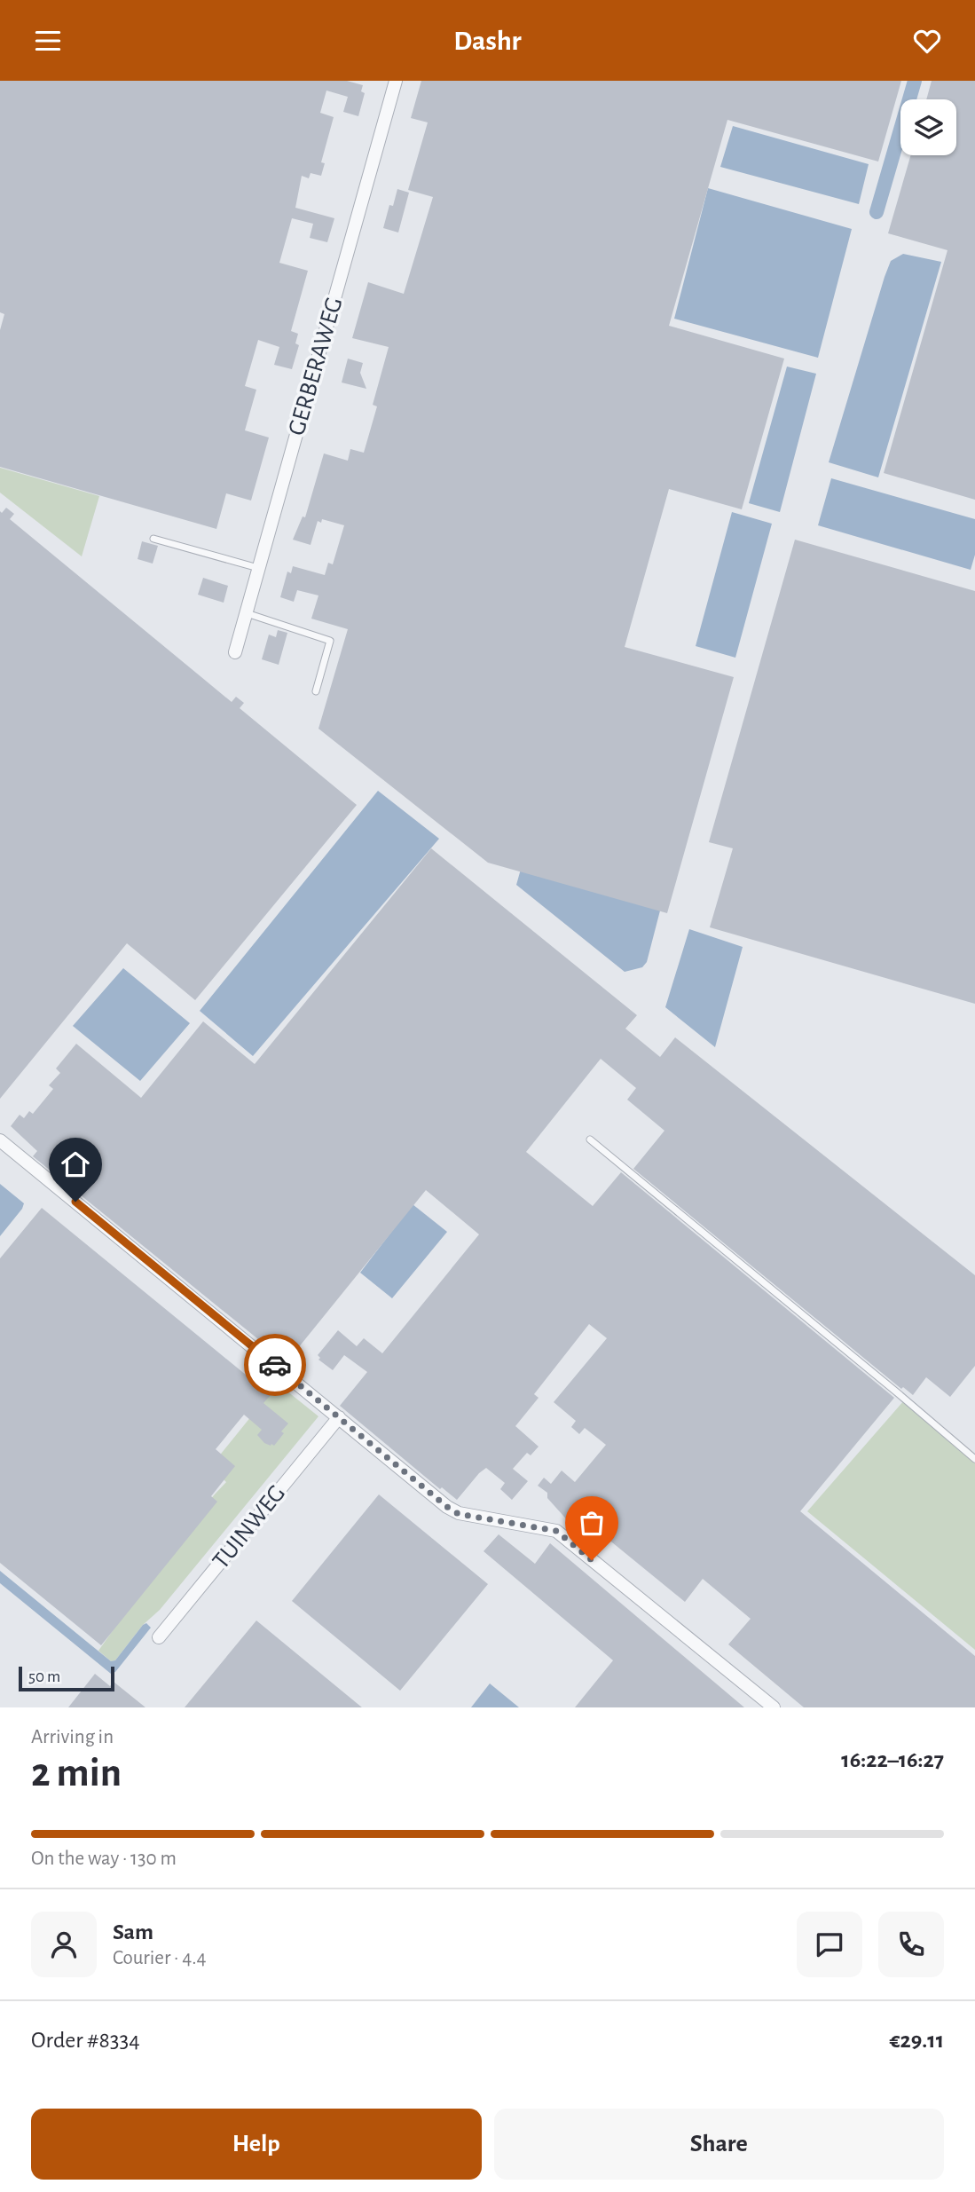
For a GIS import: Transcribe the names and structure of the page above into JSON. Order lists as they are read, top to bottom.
{
  "streets": {
    "street": ["GERBERAWEG", "TUINWEG"]
  },
  "scale_bar": "50 m",
  "page": {
    "header": "Dashr",
    "scale": "50 m",
    "heading": ["2 min", "Arriving in", "16:22–16:27"],
    "panel": [
      "Sam",
      "Courier · 4.4",
      "Order #8334",
      "€29.11"
    ],
    "bar": "On the way · 130 m",
    "buttons": ["Help", "Share"]
  }
}
